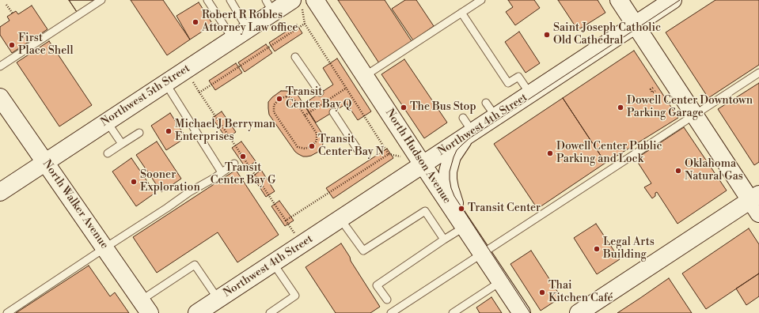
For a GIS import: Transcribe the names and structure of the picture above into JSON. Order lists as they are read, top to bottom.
{
  "streets": {
    "main road": [
      "Northwest 5th Street",
      "Northwest 4th Street",
      "North Hudson Avenue",
      "North Walker Avenue"
    ]
  },
  "crossings": [
    ["Northwest 5th Street", "North Hudson Avenue"],
    ["Northwest 5th Street", "North Walker Avenue"],
    ["Northwest 4th Street", "North Hudson Avenue"]
  ],
  "places": [
    "Robert R Robles Attorney Law office",
    "Saint Joseph Catholic Old Cathedral",
    "First Place Shell",
    "Transit Center Bay Q",
    "The Bus Stop",
    "Dowell Center Downtown Parking Garage",
    "Michael J Berryman Enterprises",
    "Transit Center Bay N",
    "Dowell Center Public Parking and Lock",
    "Transit Center Bay G",
    "Oklahoma Natural Gas",
    "Sooner Exploration",
    "Transit Center",
    "Legal Arts Building",
    "Thai Kitchen Café"
  ]
}
